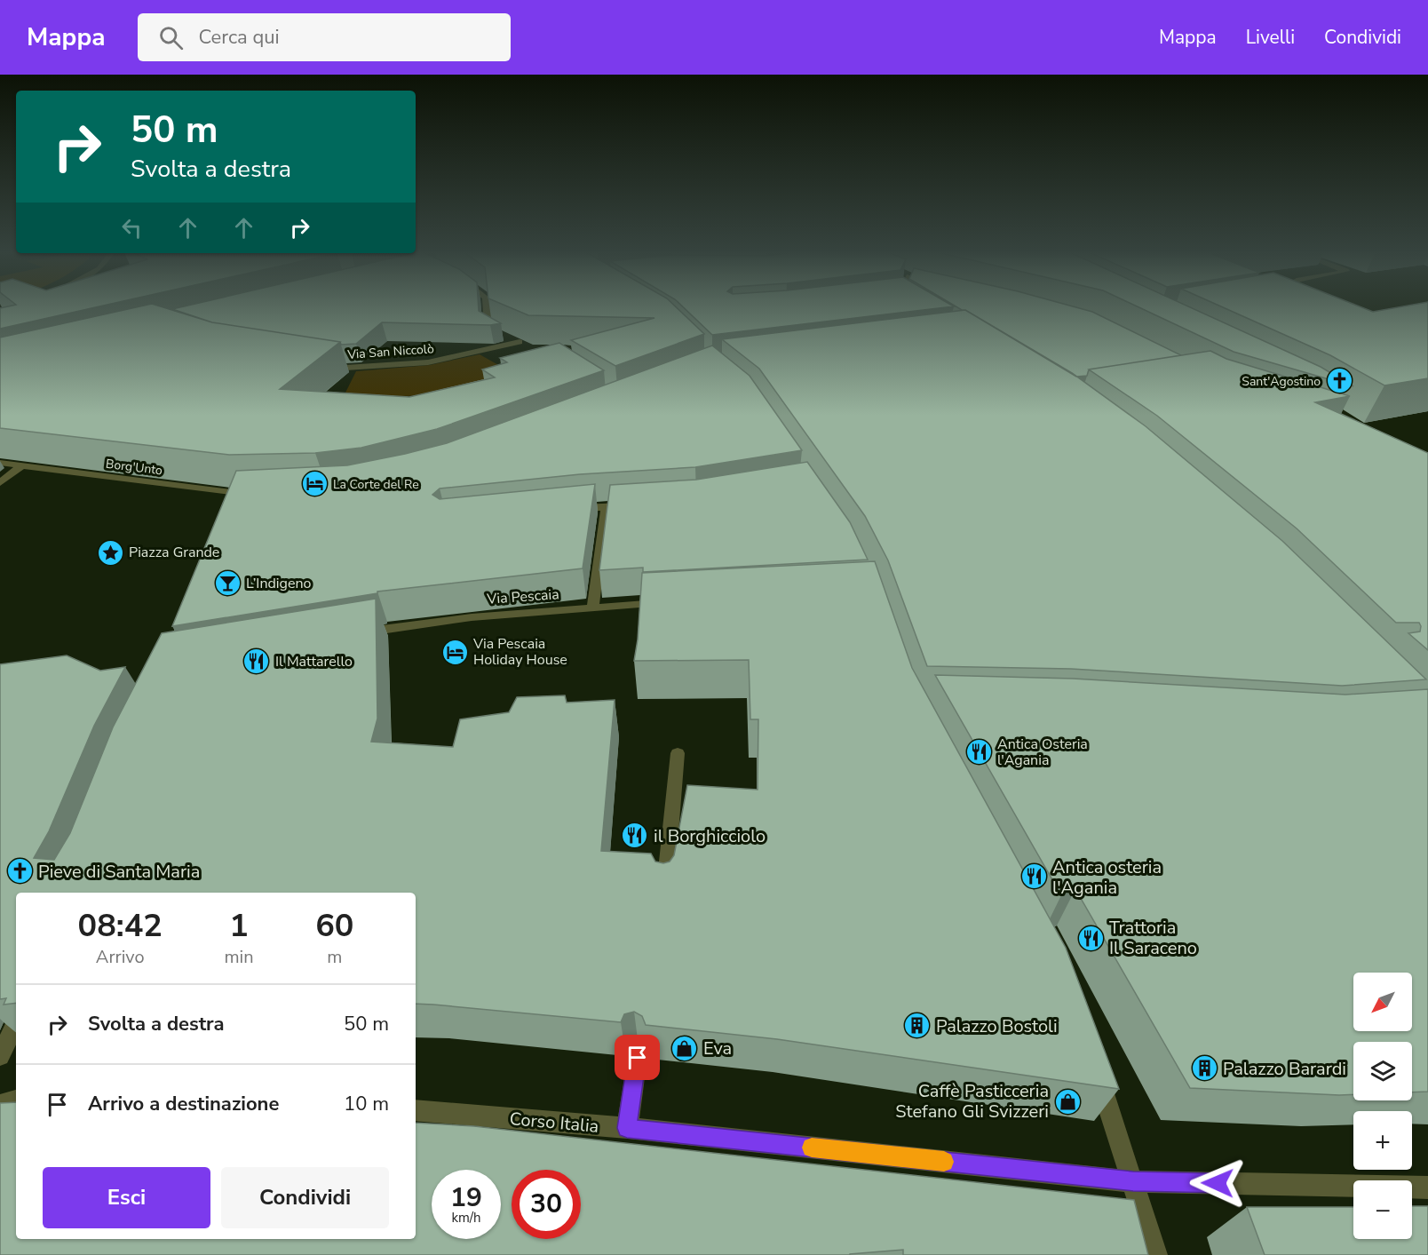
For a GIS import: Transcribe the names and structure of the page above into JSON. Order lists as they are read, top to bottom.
{
  "streets": {
    "street": [
      "Via San Niccolò",
      "Borg'Unto",
      "Via Pescaia",
      "Corso Italia"
    ]
  },
  "places": {
    "church": ["Sant'Agostino", "Pieve di Santa Maria"],
    "hotel": ["La Corte del Re", "Via Pescaia Holiday House"],
    "place": ["Piazza Grande"],
    "bar": ["L’Indigeno"],
    "restaurant": [
      "Il Mattarello",
      "Antica Osteria l'Agania",
      "il Borghicciolo",
      "Antica osteria l'Agania",
      "Trattoria Il Saraceno"
    ],
    "building": ["Palazzo Bostoli", "Palazzo Barardi"],
    "shop": ["Eva", "Caffè Pasticceria Stefano Gli Svizzeri"]
  },
  "north": "bottom left",
  "page": {
    "header": "Mappa",
    "search": "Cerca qui",
    "nav": ["Mappa", "Livelli", "Condividi"],
    "turn": ["50 m", "Svolta a destra"],
    "eta": [
      "08:42",
      "Arrivo",
      "1",
      "min",
      "60",
      "m"
    ],
    "map_buttons": ["+", "−"],
    "list": [
      {
        "name": "Svolta a destra",
        "value": "50 m"
      },
      {
        "name": "Arrivo a destinazione",
        "value": "10 m"
      }
    ],
    "buttons": ["Esci", "Condividi"],
    "speed": "19 km/h",
    "limit": "30"
  }
}
